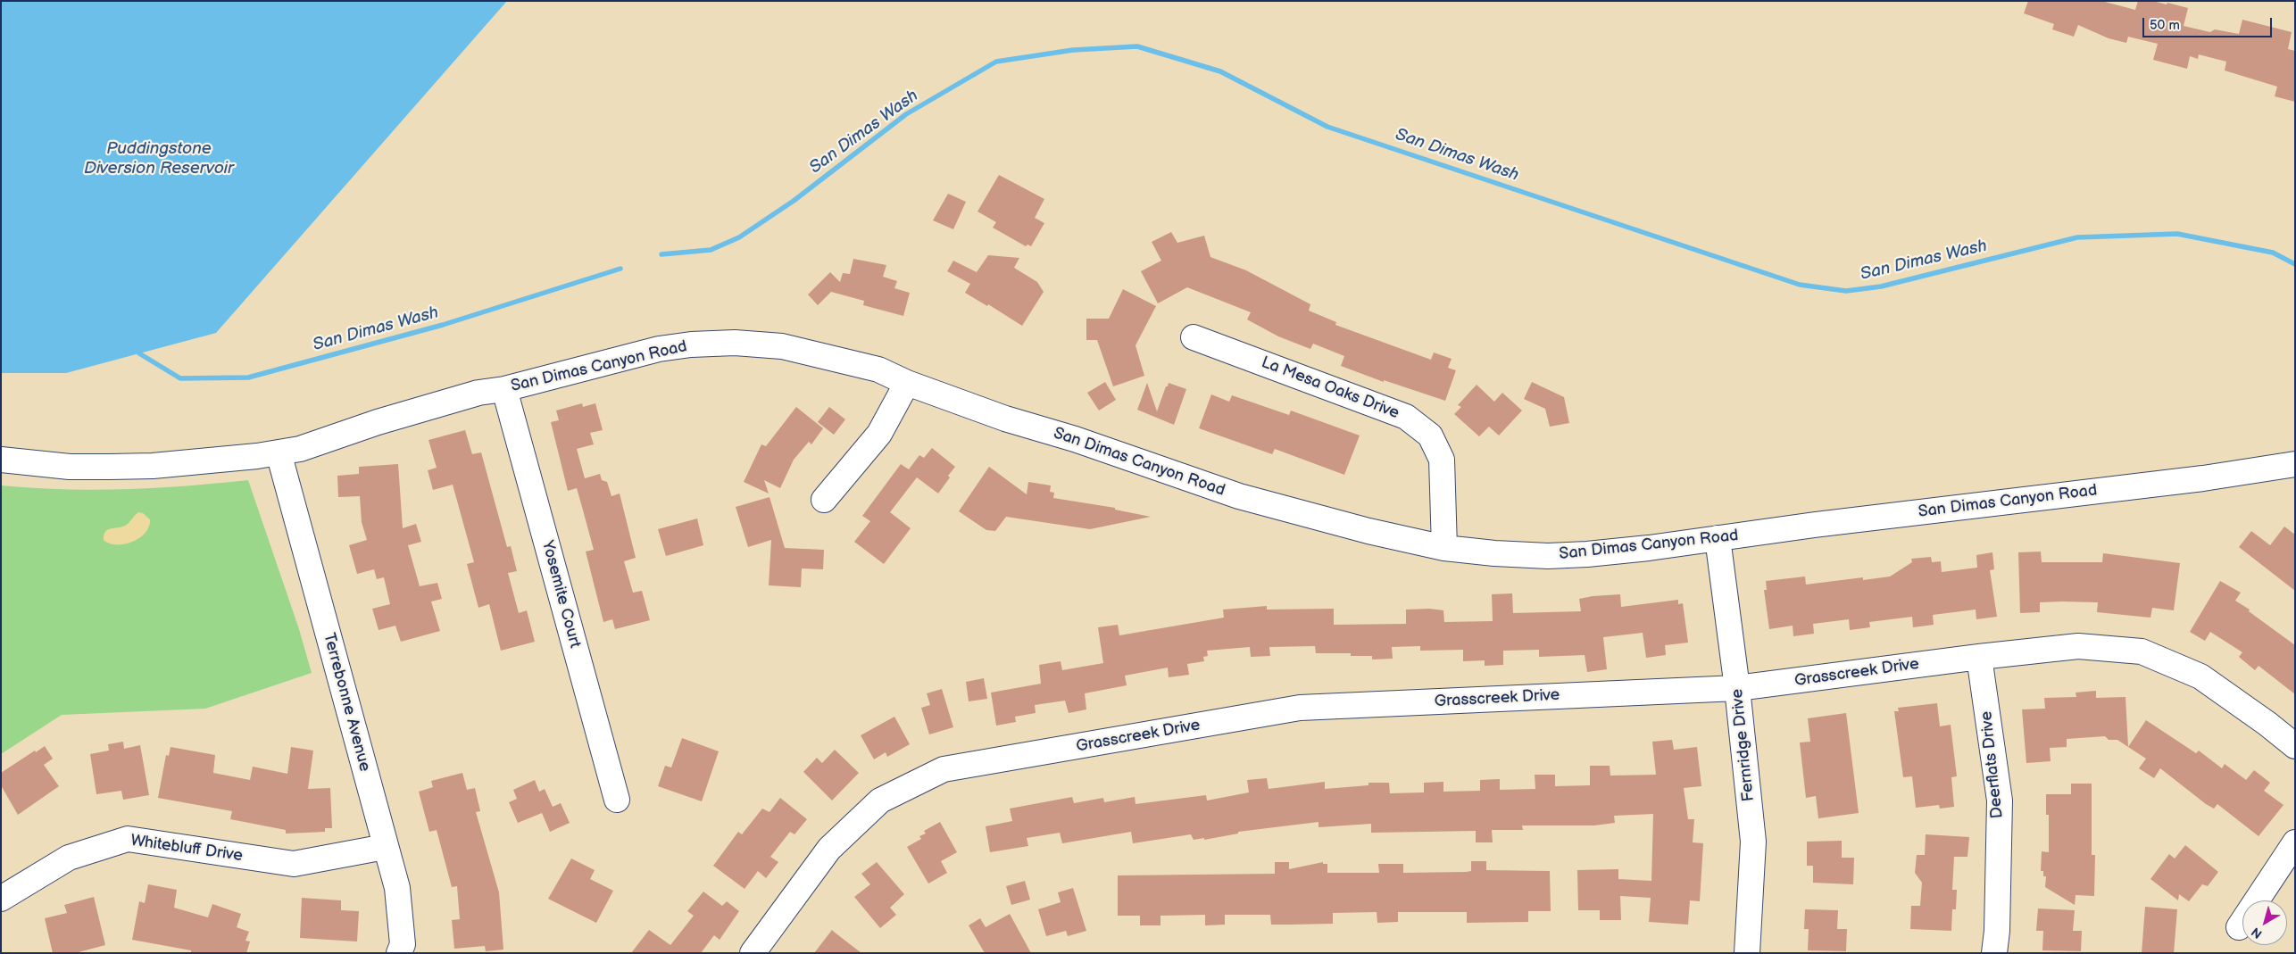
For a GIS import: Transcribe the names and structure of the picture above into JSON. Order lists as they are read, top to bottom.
{
  "streets": {
    "street": [
      "San Dimas Canyon Road",
      "La Mesa Oaks Drive",
      "Yosemite Court",
      "Grasscreek Drive",
      "Terrebonne Avenue",
      "Fernridge Drive",
      "Deerflats Drive",
      "Whitebluff Drive"
    ]
  },
  "crossings": [
    ["San Dimas Canyon Road", "La Mesa Oaks Drive"],
    ["San Dimas Canyon Road", "Yosemite Court"],
    ["San Dimas Canyon Road", "Terrebonne Avenue"],
    ["San Dimas Canyon Road", "Fernridge Drive"],
    ["Grasscreek Drive", "Fernridge Drive"],
    ["Grasscreek Drive", "Deerflats Drive"],
    ["Terrebonne Avenue", "Whitebluff Drive"]
  ],
  "water": ["San Dimas Wash", "Puddingstone Diversion Reservoir"],
  "scale_bar": "50 m",
  "north": "bottom left"
}
